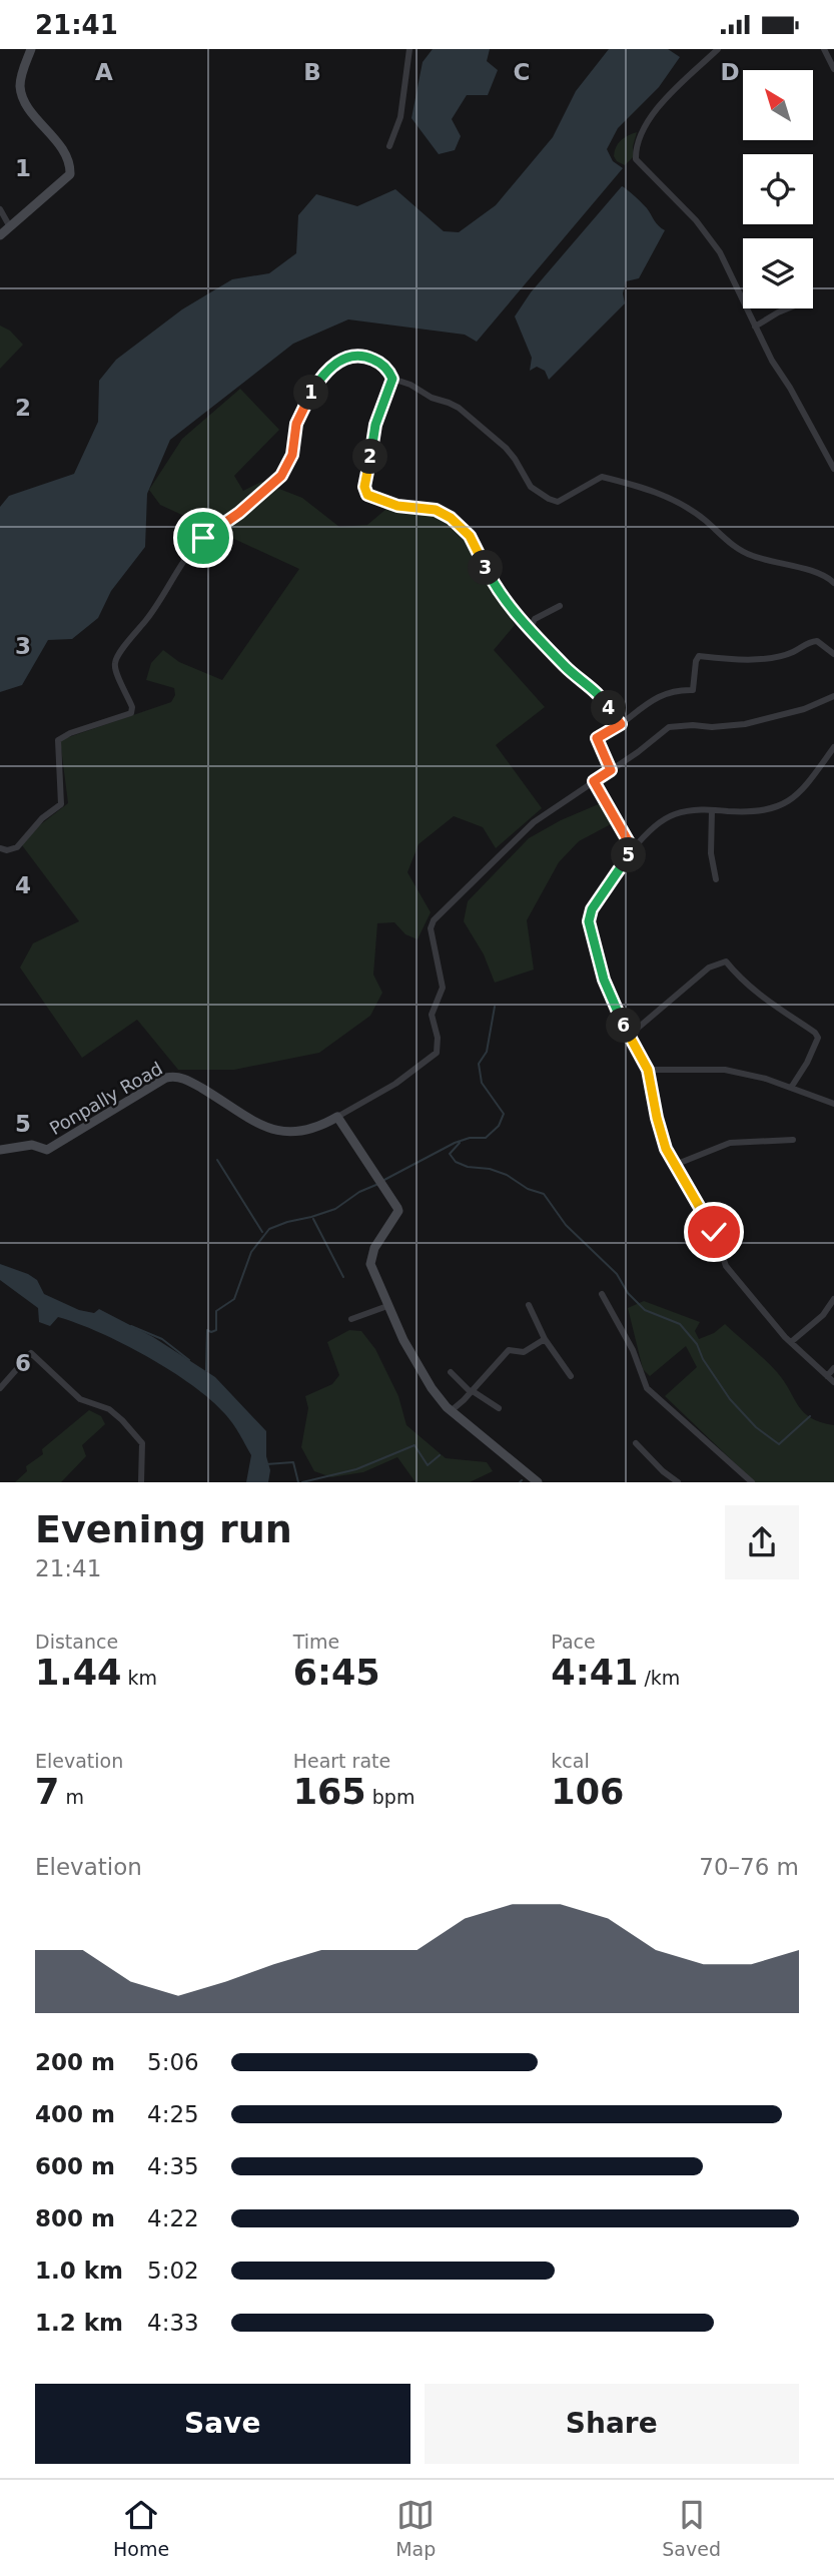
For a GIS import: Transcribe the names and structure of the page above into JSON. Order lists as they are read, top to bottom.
{
  "streets": {
    "main road": ["Ponpally Road"]
  },
  "north": "top left",
  "page": {
    "status": "21:41",
    "pins": [
      "1",
      "2",
      "3",
      "4",
      "5",
      "6"
    ],
    "heading": ["Evening run", "21:41"],
    "stats": [
      ["Distance", "1.44 km"],
      ["Time", "6:45"],
      ["Pace", "4:41 /km"],
      ["Elevation", "7 m"],
      ["Heart rate", "165 bpm"],
      ["kcal", "106"]
    ],
    "chart": ["Elevation", "70–76 m"],
    "list": [
      {
        "name": "200 m",
        "note": "5:06"
      },
      {
        "name": "400 m",
        "note": "4:25"
      },
      {
        "name": "600 m",
        "note": "4:35"
      },
      {
        "name": "800 m",
        "note": "4:22"
      },
      {
        "name": "1.0 km",
        "note": "5:02"
      },
      {
        "name": "1.2 km",
        "note": "4:33"
      }
    ],
    "buttons": ["Save", "Share"],
    "tabs": ["Home", "Map", "Saved"]
  },
  "grid": {
    "columns": [
      "A",
      "B",
      "C",
      "D"
    ],
    "rows": [
      "1",
      "2",
      "3",
      "4",
      "5",
      "6"
    ]
  }
}
